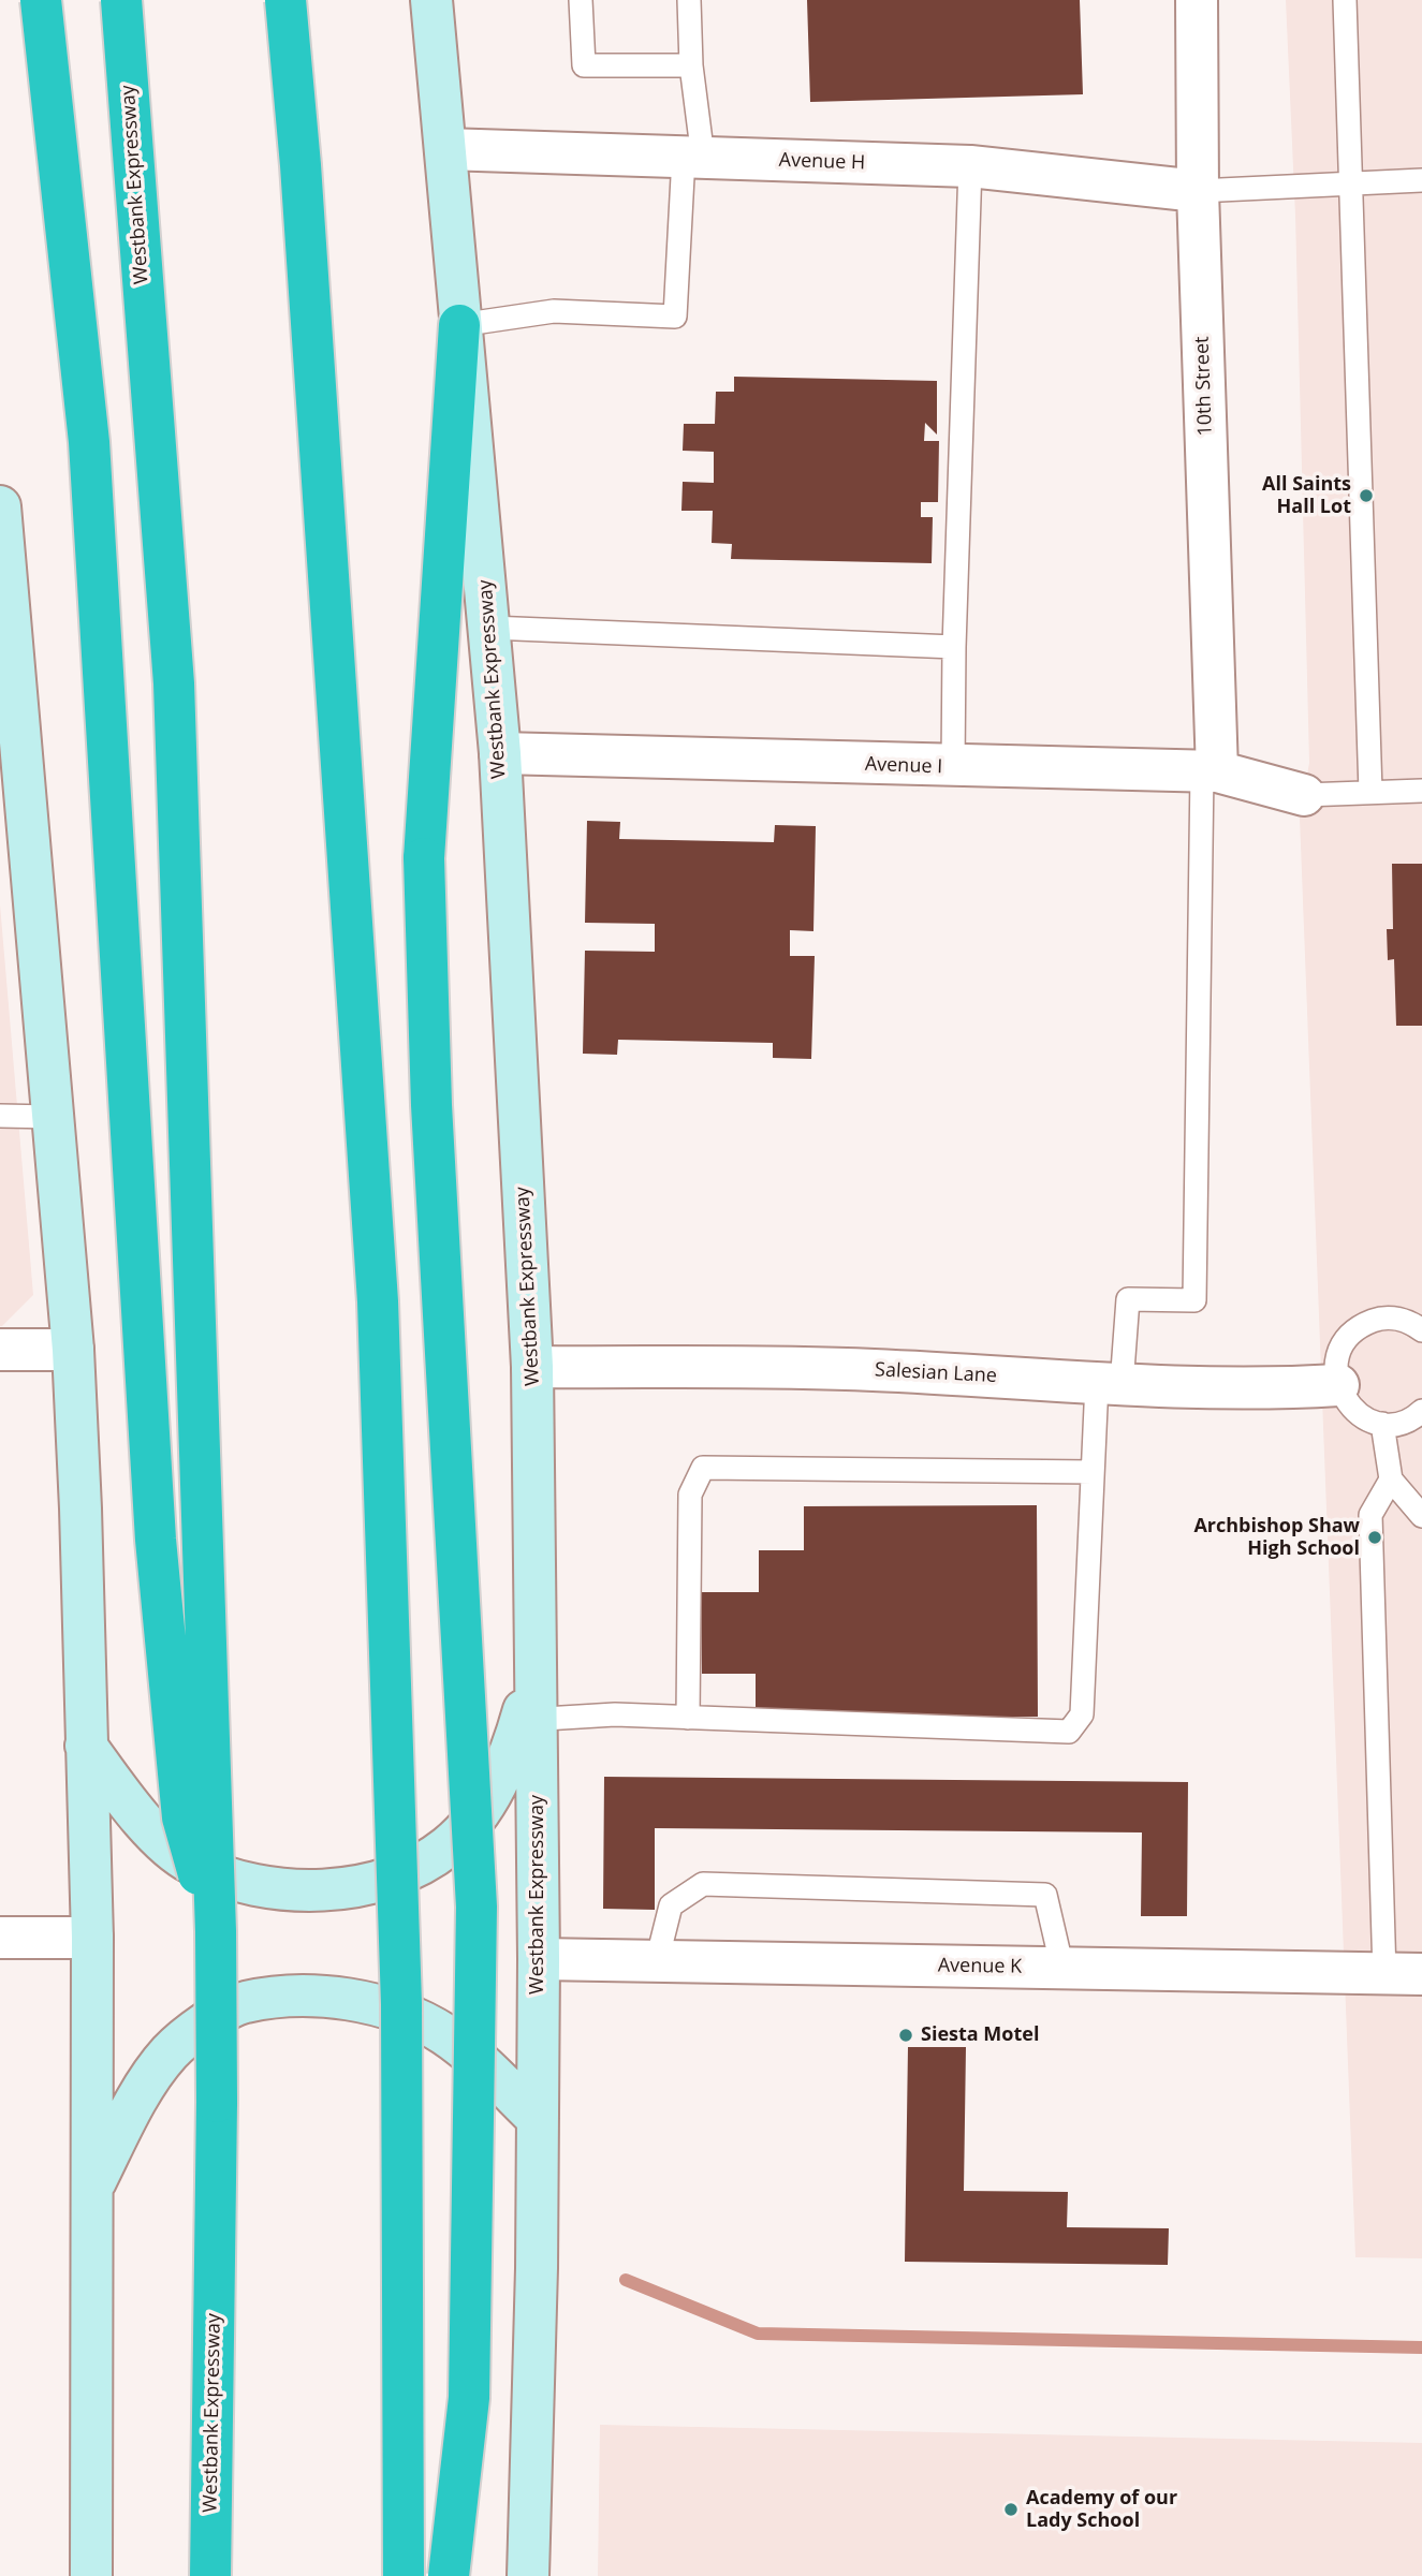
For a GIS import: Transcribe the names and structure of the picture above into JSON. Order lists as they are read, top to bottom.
{
  "streets": {
    "highway": ["Westbank Expressway"],
    "street": [
      "Avenue H",
      "10th Street",
      "Avenue I",
      "Salesian Lane",
      "Avenue K"
    ]
  },
  "crossings": [
    ["Avenue H", "Westbank Expressway"],
    ["Avenue H", "10th Street"],
    ["Westbank Expressway", "Avenue I"],
    ["Westbank Expressway", "Salesian Lane"],
    ["Westbank Expressway", "Avenue K"],
    ["10th Street", "Avenue I"]
  ],
  "places": [
    "All Saints Hall Lot",
    "Archbishop Shaw High School",
    "Siesta Motel",
    "Academy of our Lady School"
  ]
}
